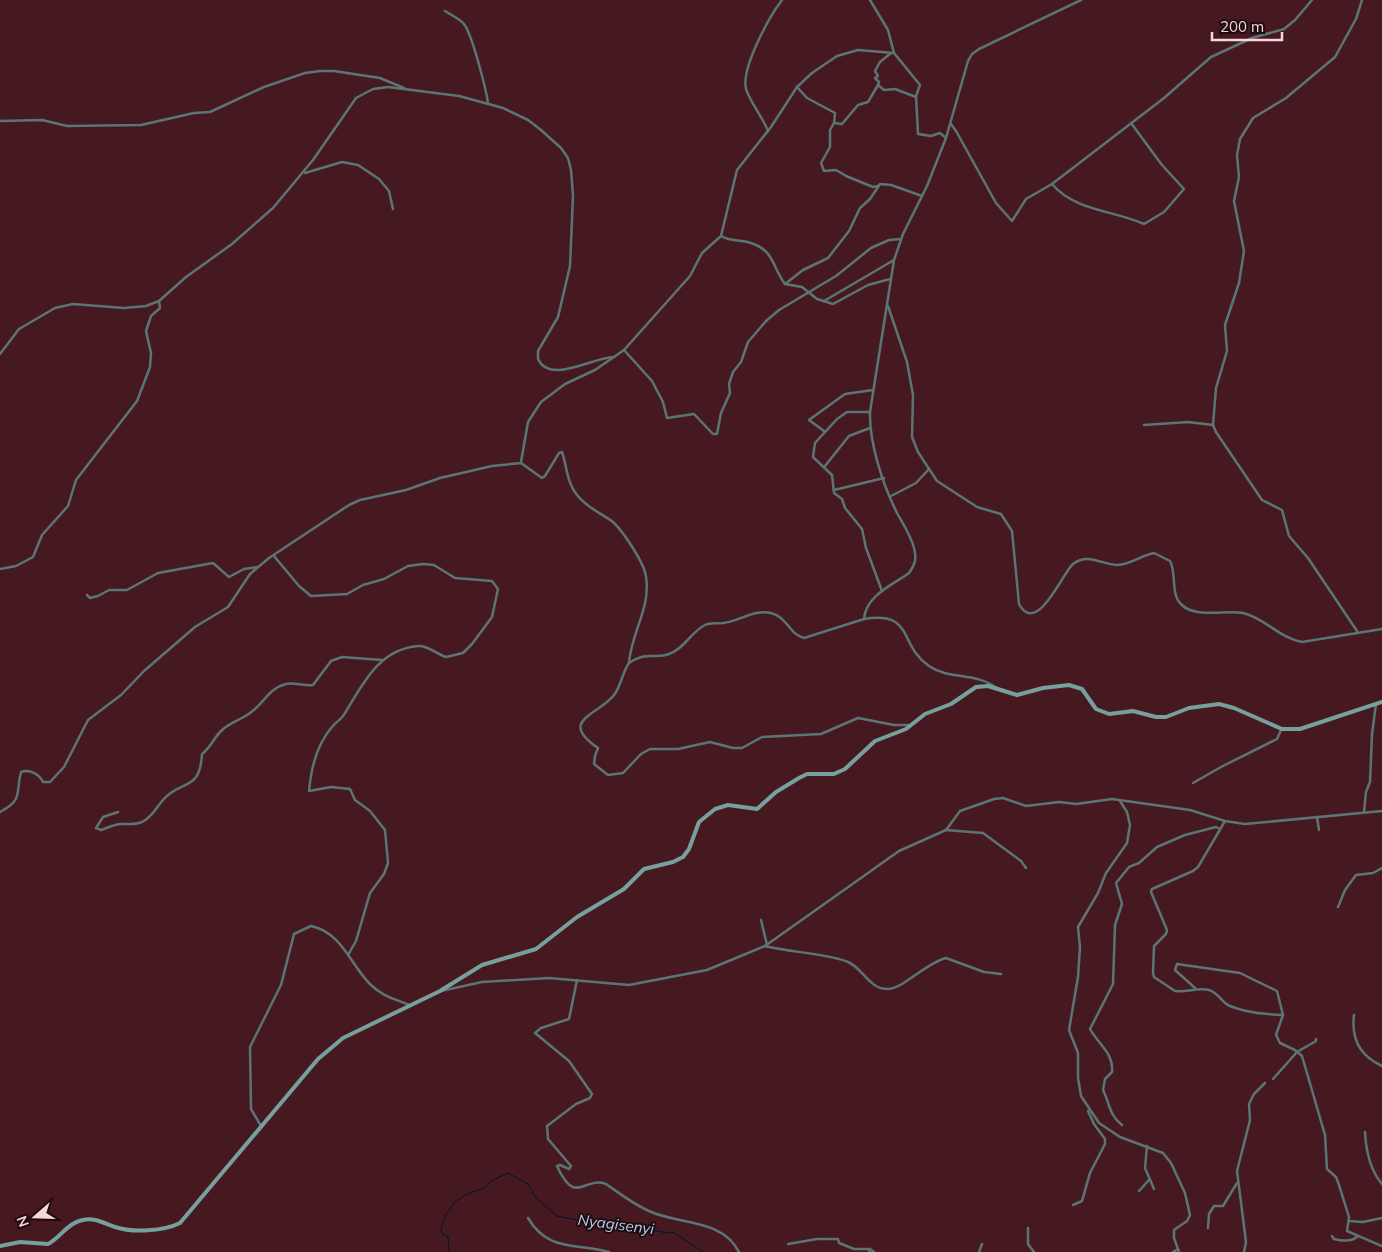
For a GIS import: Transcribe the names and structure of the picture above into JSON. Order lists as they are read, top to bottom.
{
  "water": ["Nyagisenyi"],
  "scale_bar": "200 m",
  "north": "left"
}
